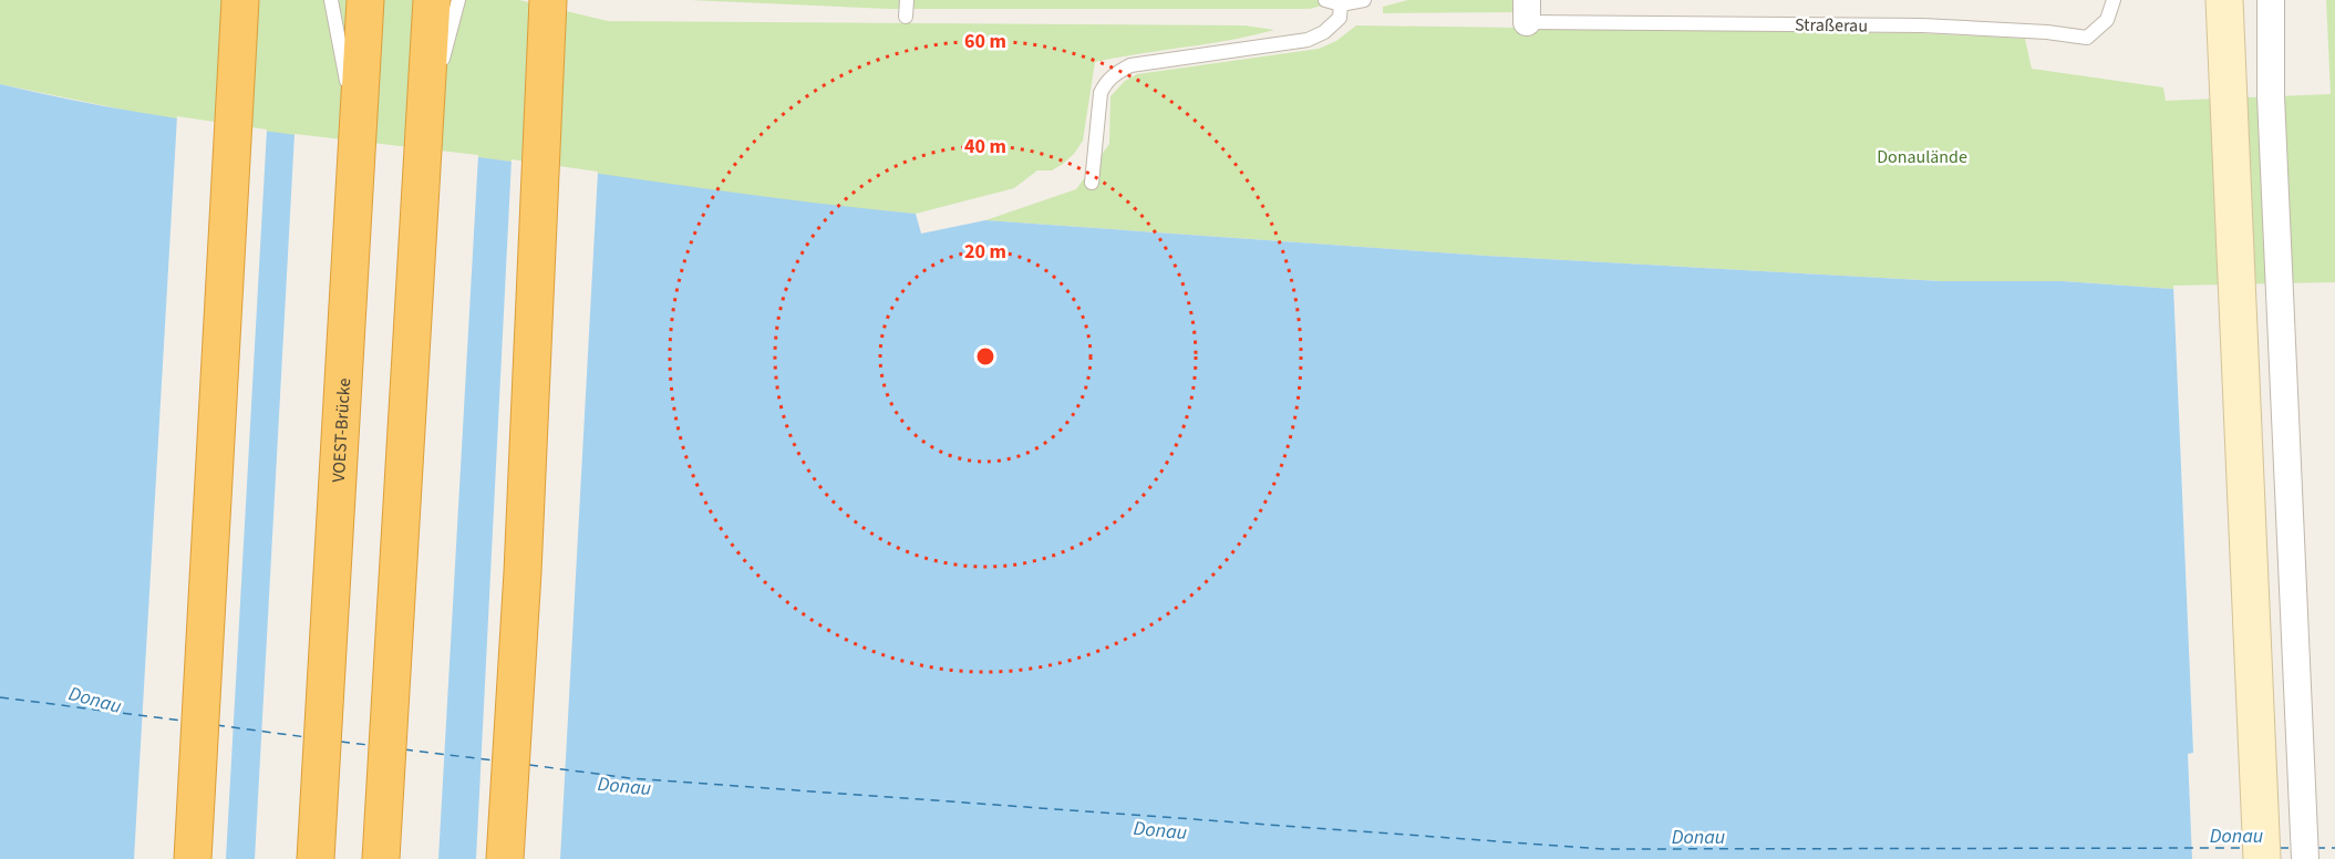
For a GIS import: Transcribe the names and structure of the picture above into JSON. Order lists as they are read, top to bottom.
{
  "streets": {
    "highway": ["VOEST-Brücke"],
    "lane": ["Straßerau"]
  },
  "water": ["Donau"],
  "parks": ["Donaulände"],
  "rings": ["60 m", "40 m", "20 m"]
}
